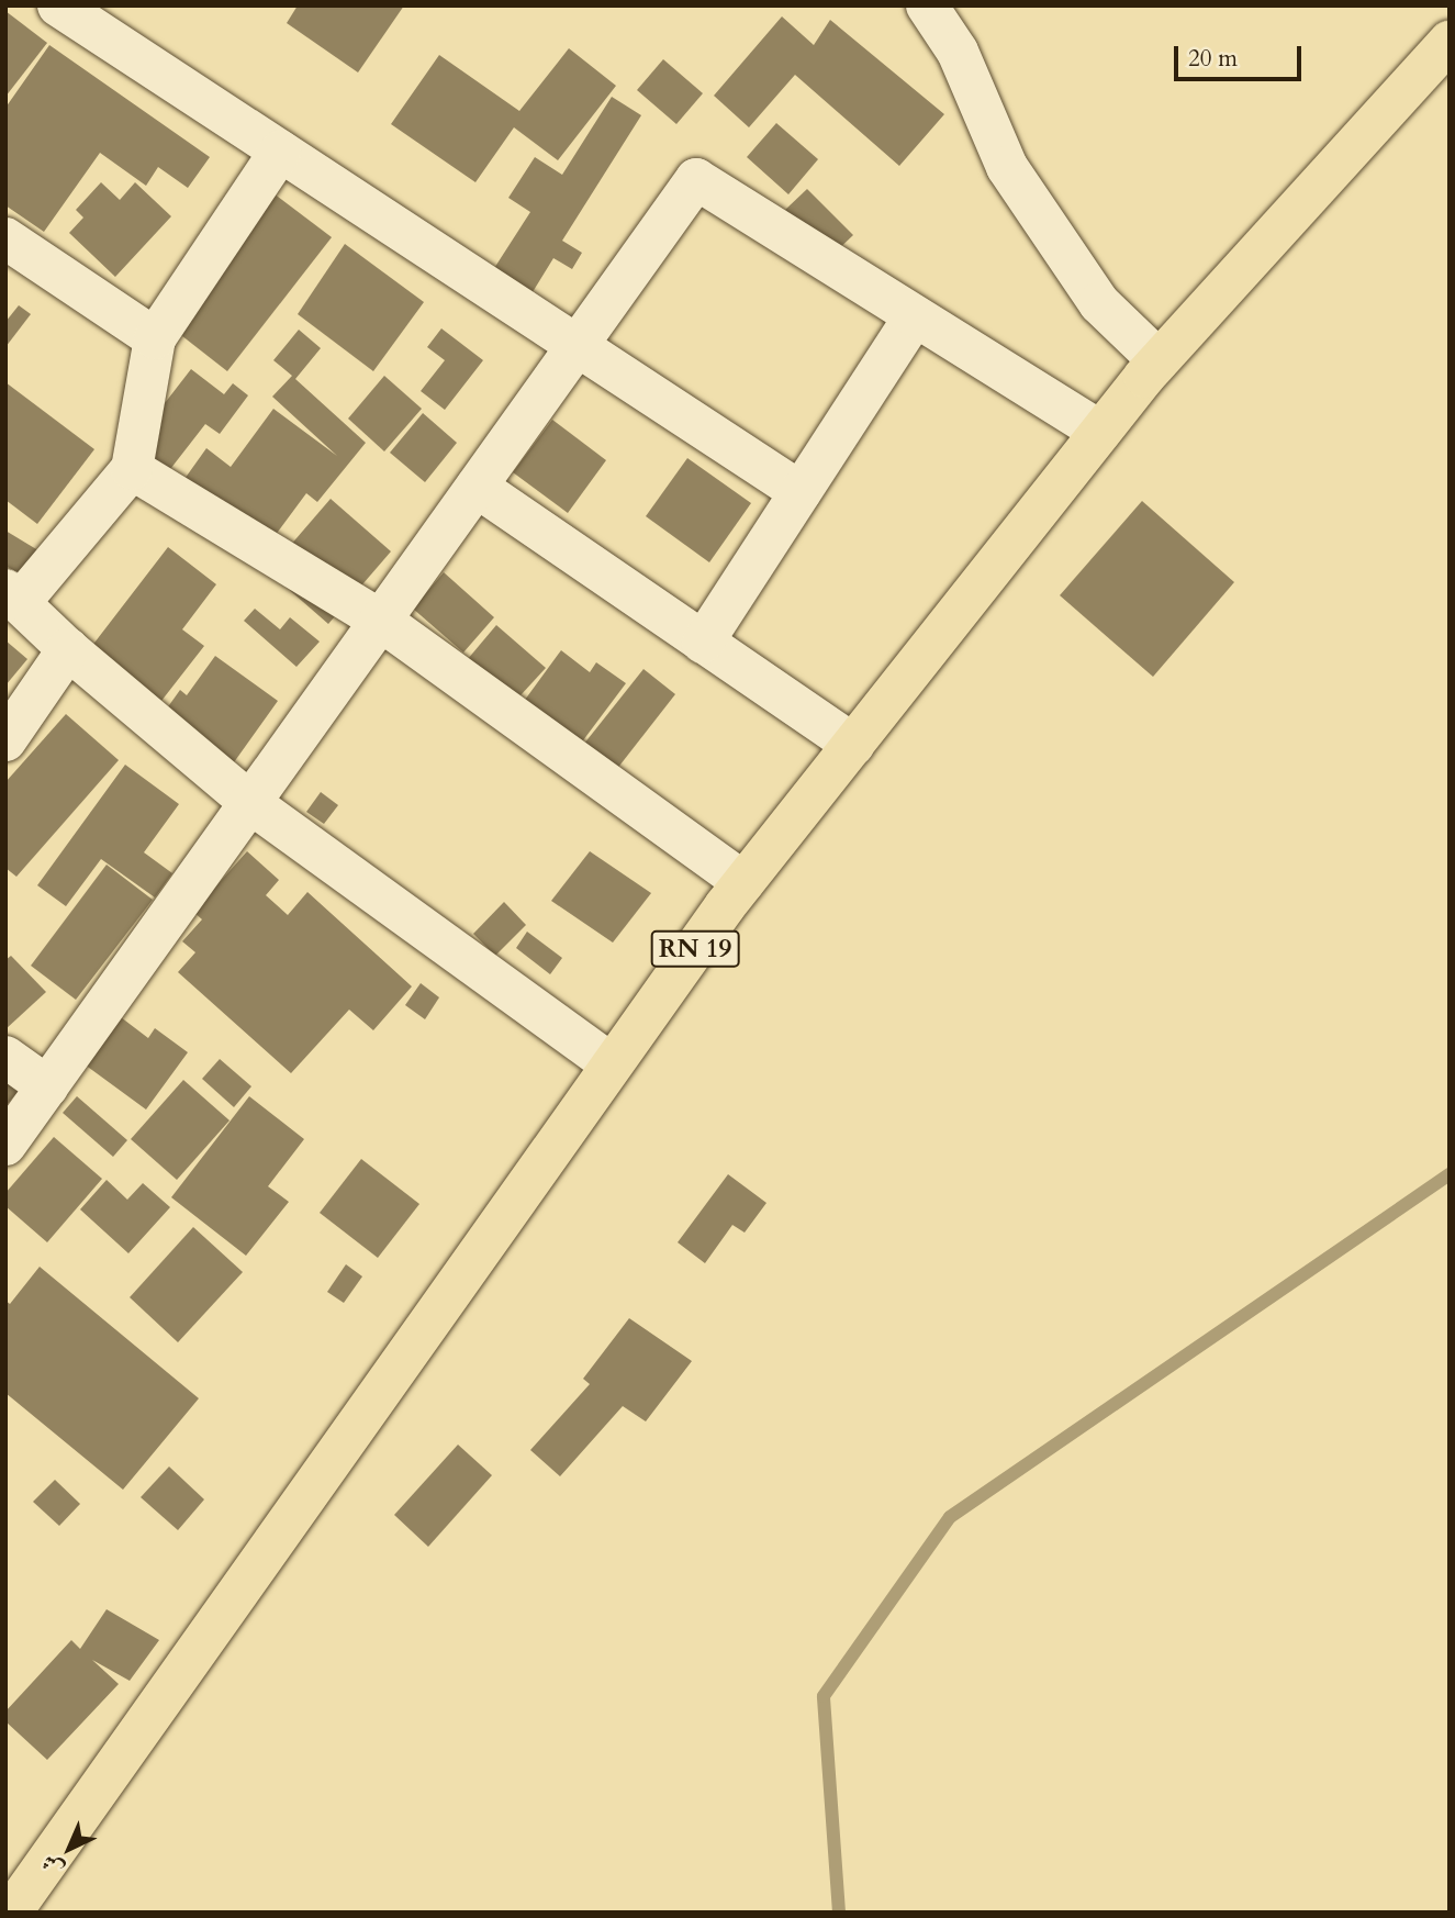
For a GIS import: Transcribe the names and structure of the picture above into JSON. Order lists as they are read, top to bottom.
{
  "streets": {
    "main road": ["RN 19"]
  },
  "scale_bar": "20 m",
  "north": "bottom left"
}
